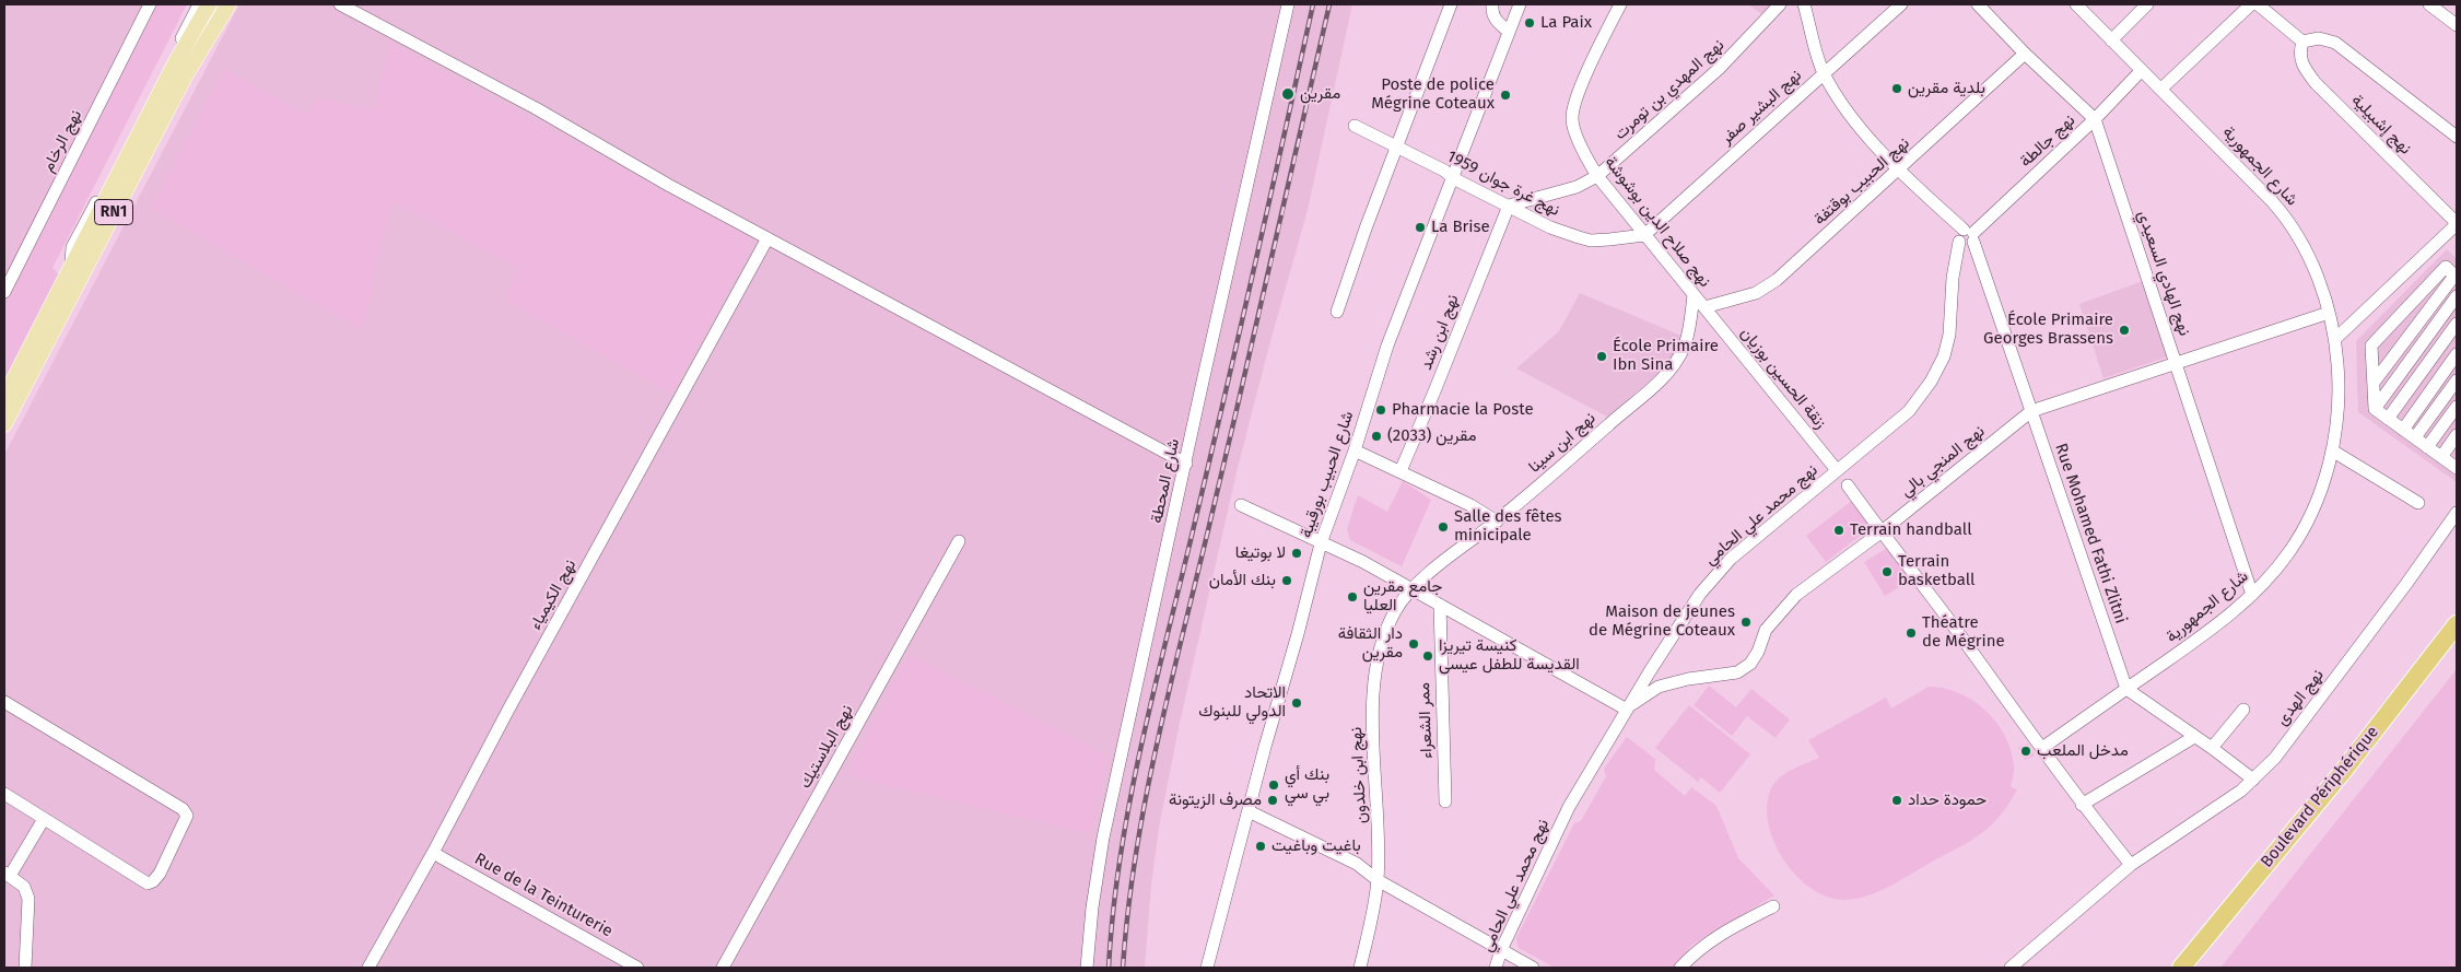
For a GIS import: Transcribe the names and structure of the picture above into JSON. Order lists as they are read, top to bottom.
{
  "streets": {
    "highway": ["Boulevard Périphérique"],
    "main road": ["RN1"],
    "street": [
      "نهج المهدي بن تومرت",
      "نهج البشير صفر",
      "نهج إشبيلية",
      "نهج الرخام",
      "نهج جالطة",
      "شارع الجمهورية",
      "نهج الحبيب بوقتفة",
      "نهج غرة جوان 1959",
      "نهج صلاح الدين بوشوشة",
      "نهج الهادي السعيدي",
      "نهج ابن رشد",
      "زنقة الحسين بوزيان",
      "نهج ابن سينا",
      "نهج المنجي بالي",
      "شارع الحبيب بورقيبة",
      "شارع المحطة",
      "نهج محمد علي الحامي",
      "Rue Mohamed Fathi Zlitni",
      "نهج الكيمياء",
      "نهج الهدى",
      "ممر الشعراء",
      "نهج البلاستيك",
      "نهج ابن خلدون",
      "Rue de la Teinturerie"
    ]
  },
  "crossings": [
    ["نهج المهدي بن تومرت", "نهج غرة جوان 1959"],
    ["نهج المهدي بن تومرت", "نهج صلاح الدين بوشوشة"],
    ["نهج المهدي بن تومرت", "نهج ابن رشد"],
    ["نهج البشير صفر", "نهج غرة جوان 1959"],
    ["نهج البشير صفر", "نهج صلاح الدين بوشوشة"],
    ["نهج جالطة", "شارع الجمهورية"],
    ["نهج جالطة", "نهج الهادي السعيدي"],
    ["نهج جالطة", "نهج محمد علي الحامي"],
    ["نهج جالطة", "Rue Mohamed Fathi Zlitni"],
    ["شارع الجمهورية", "نهج الهادي السعيدي"],
    ["شارع الجمهورية", "نهج المنجي بالي"],
    ["شارع الجمهورية", "Rue Mohamed Fathi Zlitni"],
    ["نهج الحبيب بوقتفة", "نهج صلاح الدين بوشوشة"],
    ["نهج الحبيب بوقتفة", "نهج الهادي السعيدي"],
    ["نهج الحبيب بوقتفة", "زنقة الحسين بوزيان"],
    ["نهج غرة جوان 1959", "نهج صلاح الدين بوشوشة"],
    ["نهج غرة جوان 1959", "نهج ابن رشد"],
    ["نهج غرة جوان 1959", "شارع الحبيب بورقيبة"],
    ["نهج صلاح الدين بوشوشة", "زنقة الحسين بوزيان"],
    ["نهج صلاح الدين بوشوشة", "نهج ابن سينا"],
    ["نهج الهادي السعيدي", "نهج المنجي بالي"],
    ["زنقة الحسين بوزيان", "نهج محمد علي الحامي"],
    ["نهج ابن سينا", "نهج ابن خلدون"],
    ["نهج المنجي بالي", "نهج محمد علي الحامي"],
    ["نهج المنجي بالي", "Rue Mohamed Fathi Zlitni"],
    ["نهج محمد علي الحامي", "Rue Mohamed Fathi Zlitni"],
    ["نهج الكيمياء", "Rue de la Teinturerie"]
  ],
  "places": [
    "La Paix",
    "بلدية مقرين",
    "مقرين",
    "Poste de police Mégrine Coteaux",
    "La Brise",
    "École Primaire Georges Brassens",
    "École Primaire Ibn Sina",
    "Pharmacie la Poste",
    "مقرين (2033)",
    "Salle des fêtes minicipale",
    "Terrain handball",
    "لا بوتيغا",
    "Terrain basketball",
    "بنك الأمان",
    "جامع مقرين العليا",
    "Maison de jeunes de Mégrine Coteaux",
    "Théatre de Mégrine",
    "دار الثقافة مقرين",
    "كنيسة تيريزا القديسة للطفل عيسى",
    "الاتحاد الدولي للبنوك",
    "مدخل الملعب",
    "بنك أي بي سي",
    "مصرف الزيتونة",
    "حمودة حداد",
    "باغيت وباغيت"
  ]
}
